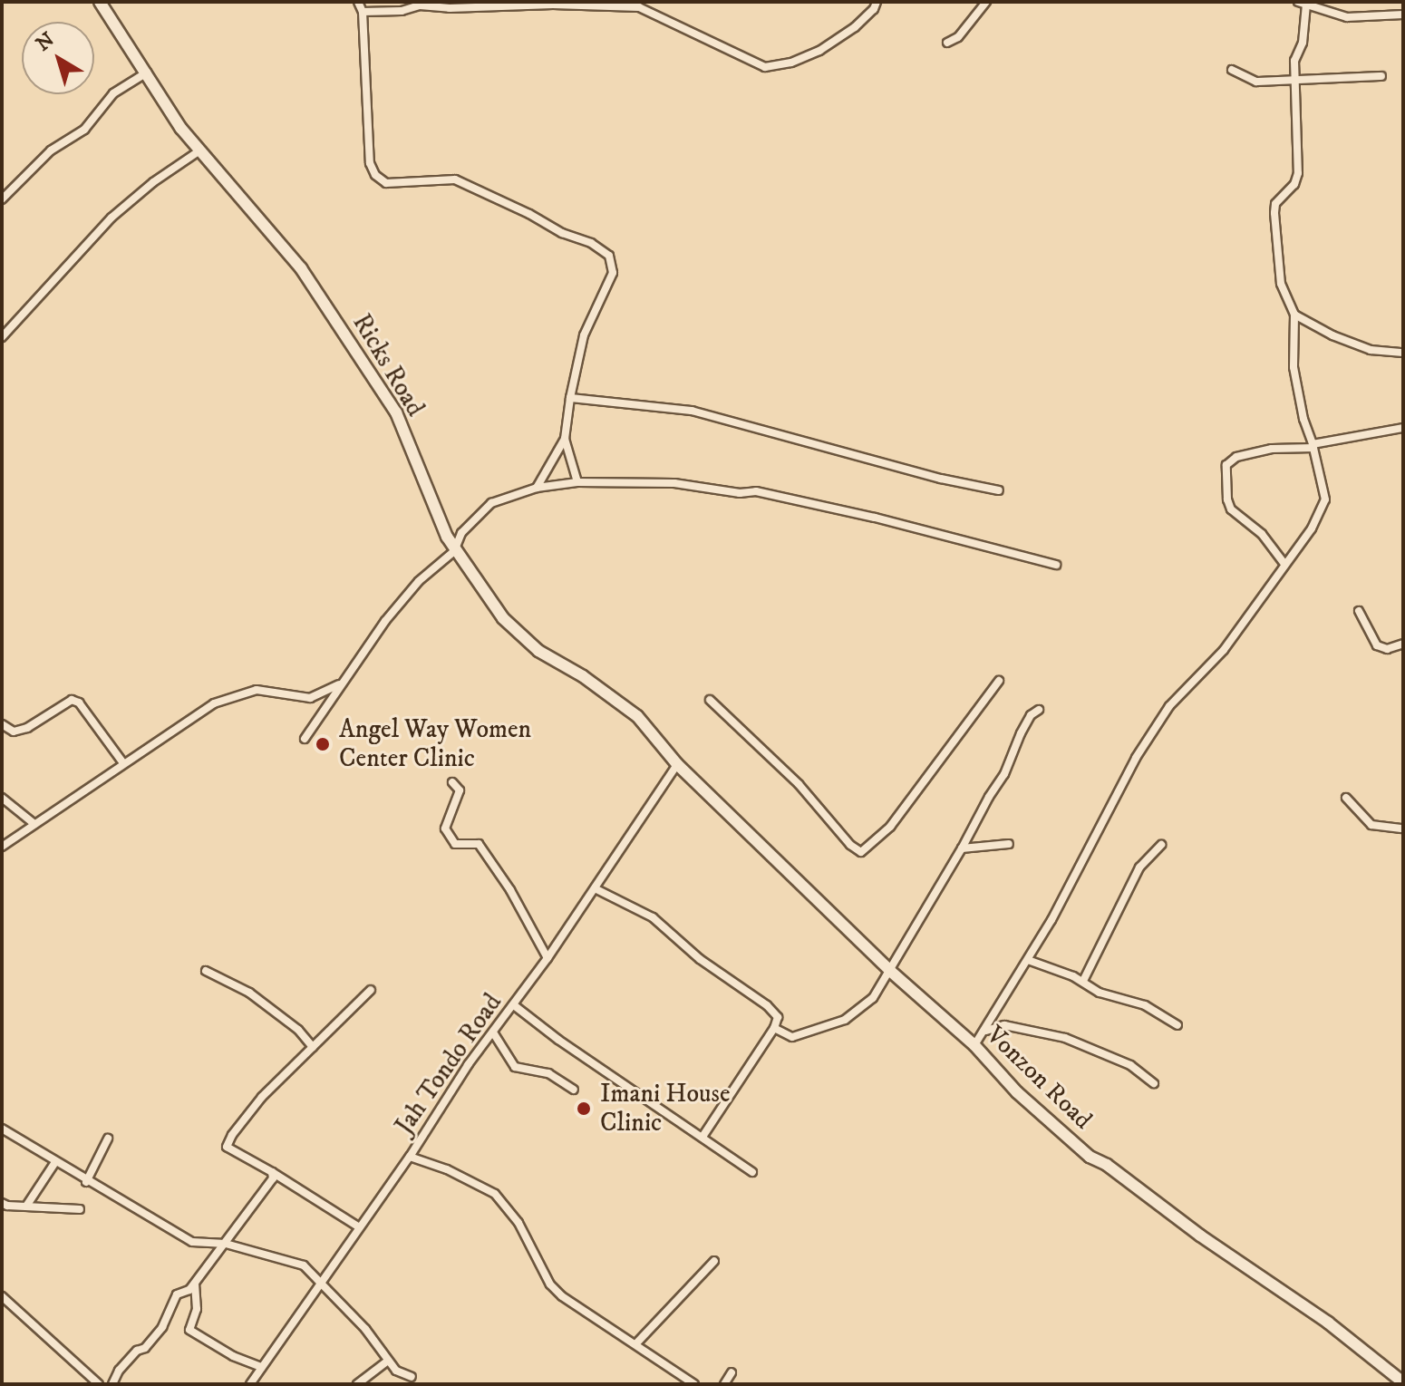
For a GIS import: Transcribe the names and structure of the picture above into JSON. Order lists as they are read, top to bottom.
{
  "streets": {
    "street": ["Ricks Road", "Jah Tondo Road", "Vonzon Road"]
  },
  "crossings": [
    ["Ricks Road", "Jah Tondo Road"],
    ["Ricks Road", "Vonzon Road"],
    ["Jah Tondo Road", "Vonzon Road"]
  ],
  "places": ["Angel Way Women Center Clinic", "Imani House Clinic"],
  "north": "top left"
}
